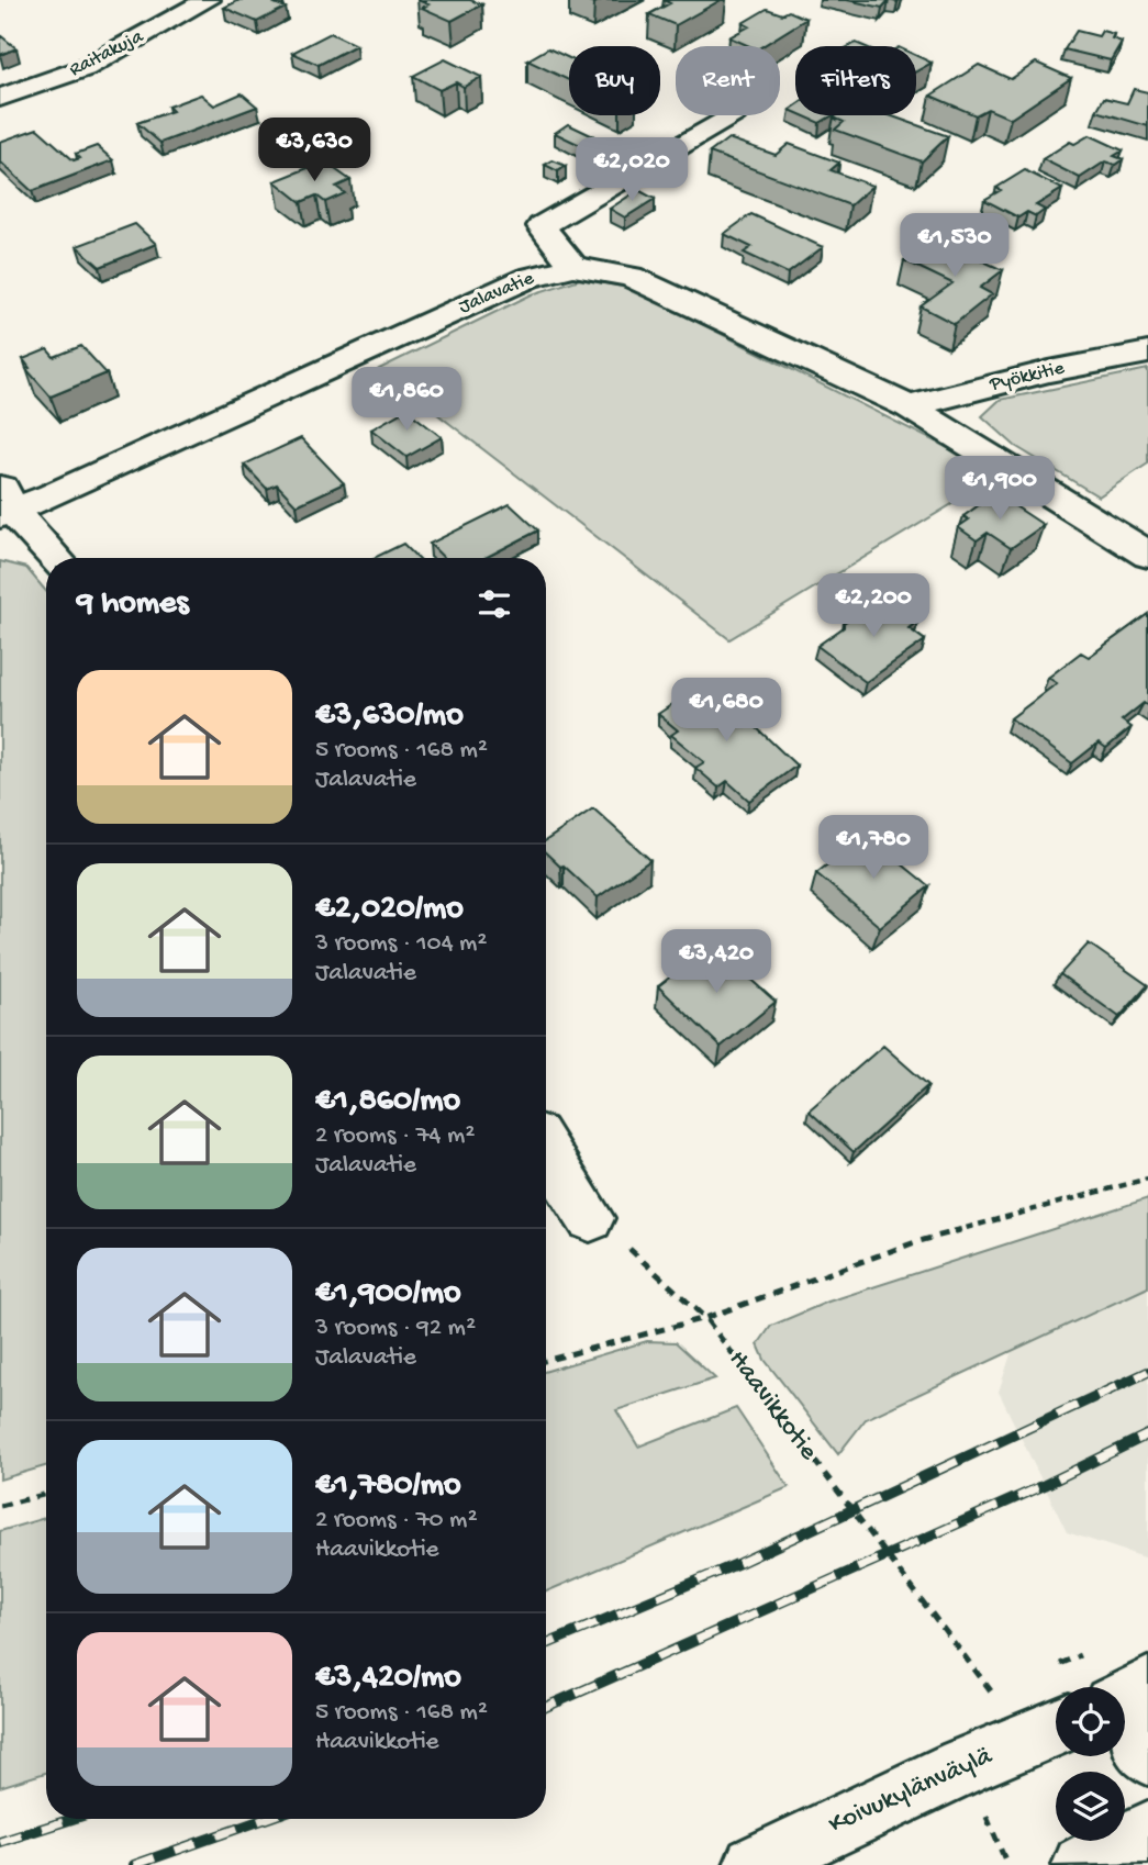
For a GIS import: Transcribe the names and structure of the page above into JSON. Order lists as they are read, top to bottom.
{
  "streets": {
    "street": [
      "Raitakuja",
      "Jalavatie",
      "Pyökkitie",
      "Koivukylänväylä"
    ],
    "path": ["Haavikkotie"]
  },
  "crossings": [
    ["Jalavatie", "Pyökkitie"]
  ],
  "page": {
    "chip": ["Buy", "Rent", "Filters"],
    "price": [
      "€3,630",
      "€2,020",
      "€1,530",
      "€1,860",
      "€1,900",
      "€2,200",
      "€1,680",
      "€1,780",
      "€3,420"
    ],
    "heading": "9 homes",
    "list": [
      {
        "name": "€3,630/mo",
        "note": "5 rooms · 168 m² · Jalavatie"
      },
      {
        "name": "€2,020/mo",
        "note": "3 rooms · 104 m² · Jalavatie"
      },
      {
        "name": "€1,860/mo",
        "note": "2 rooms · 74 m² · Jalavatie"
      },
      {
        "name": "€1,900/mo",
        "note": "3 rooms · 92 m² · Jalavatie"
      },
      {
        "name": "€1,780/mo",
        "note": "2 rooms · 70 m² · Haavikkotie"
      },
      {
        "name": "€3,420/mo",
        "note": "5 rooms · 168 m² · Haavikkotie"
      }
    ]
  }
}
